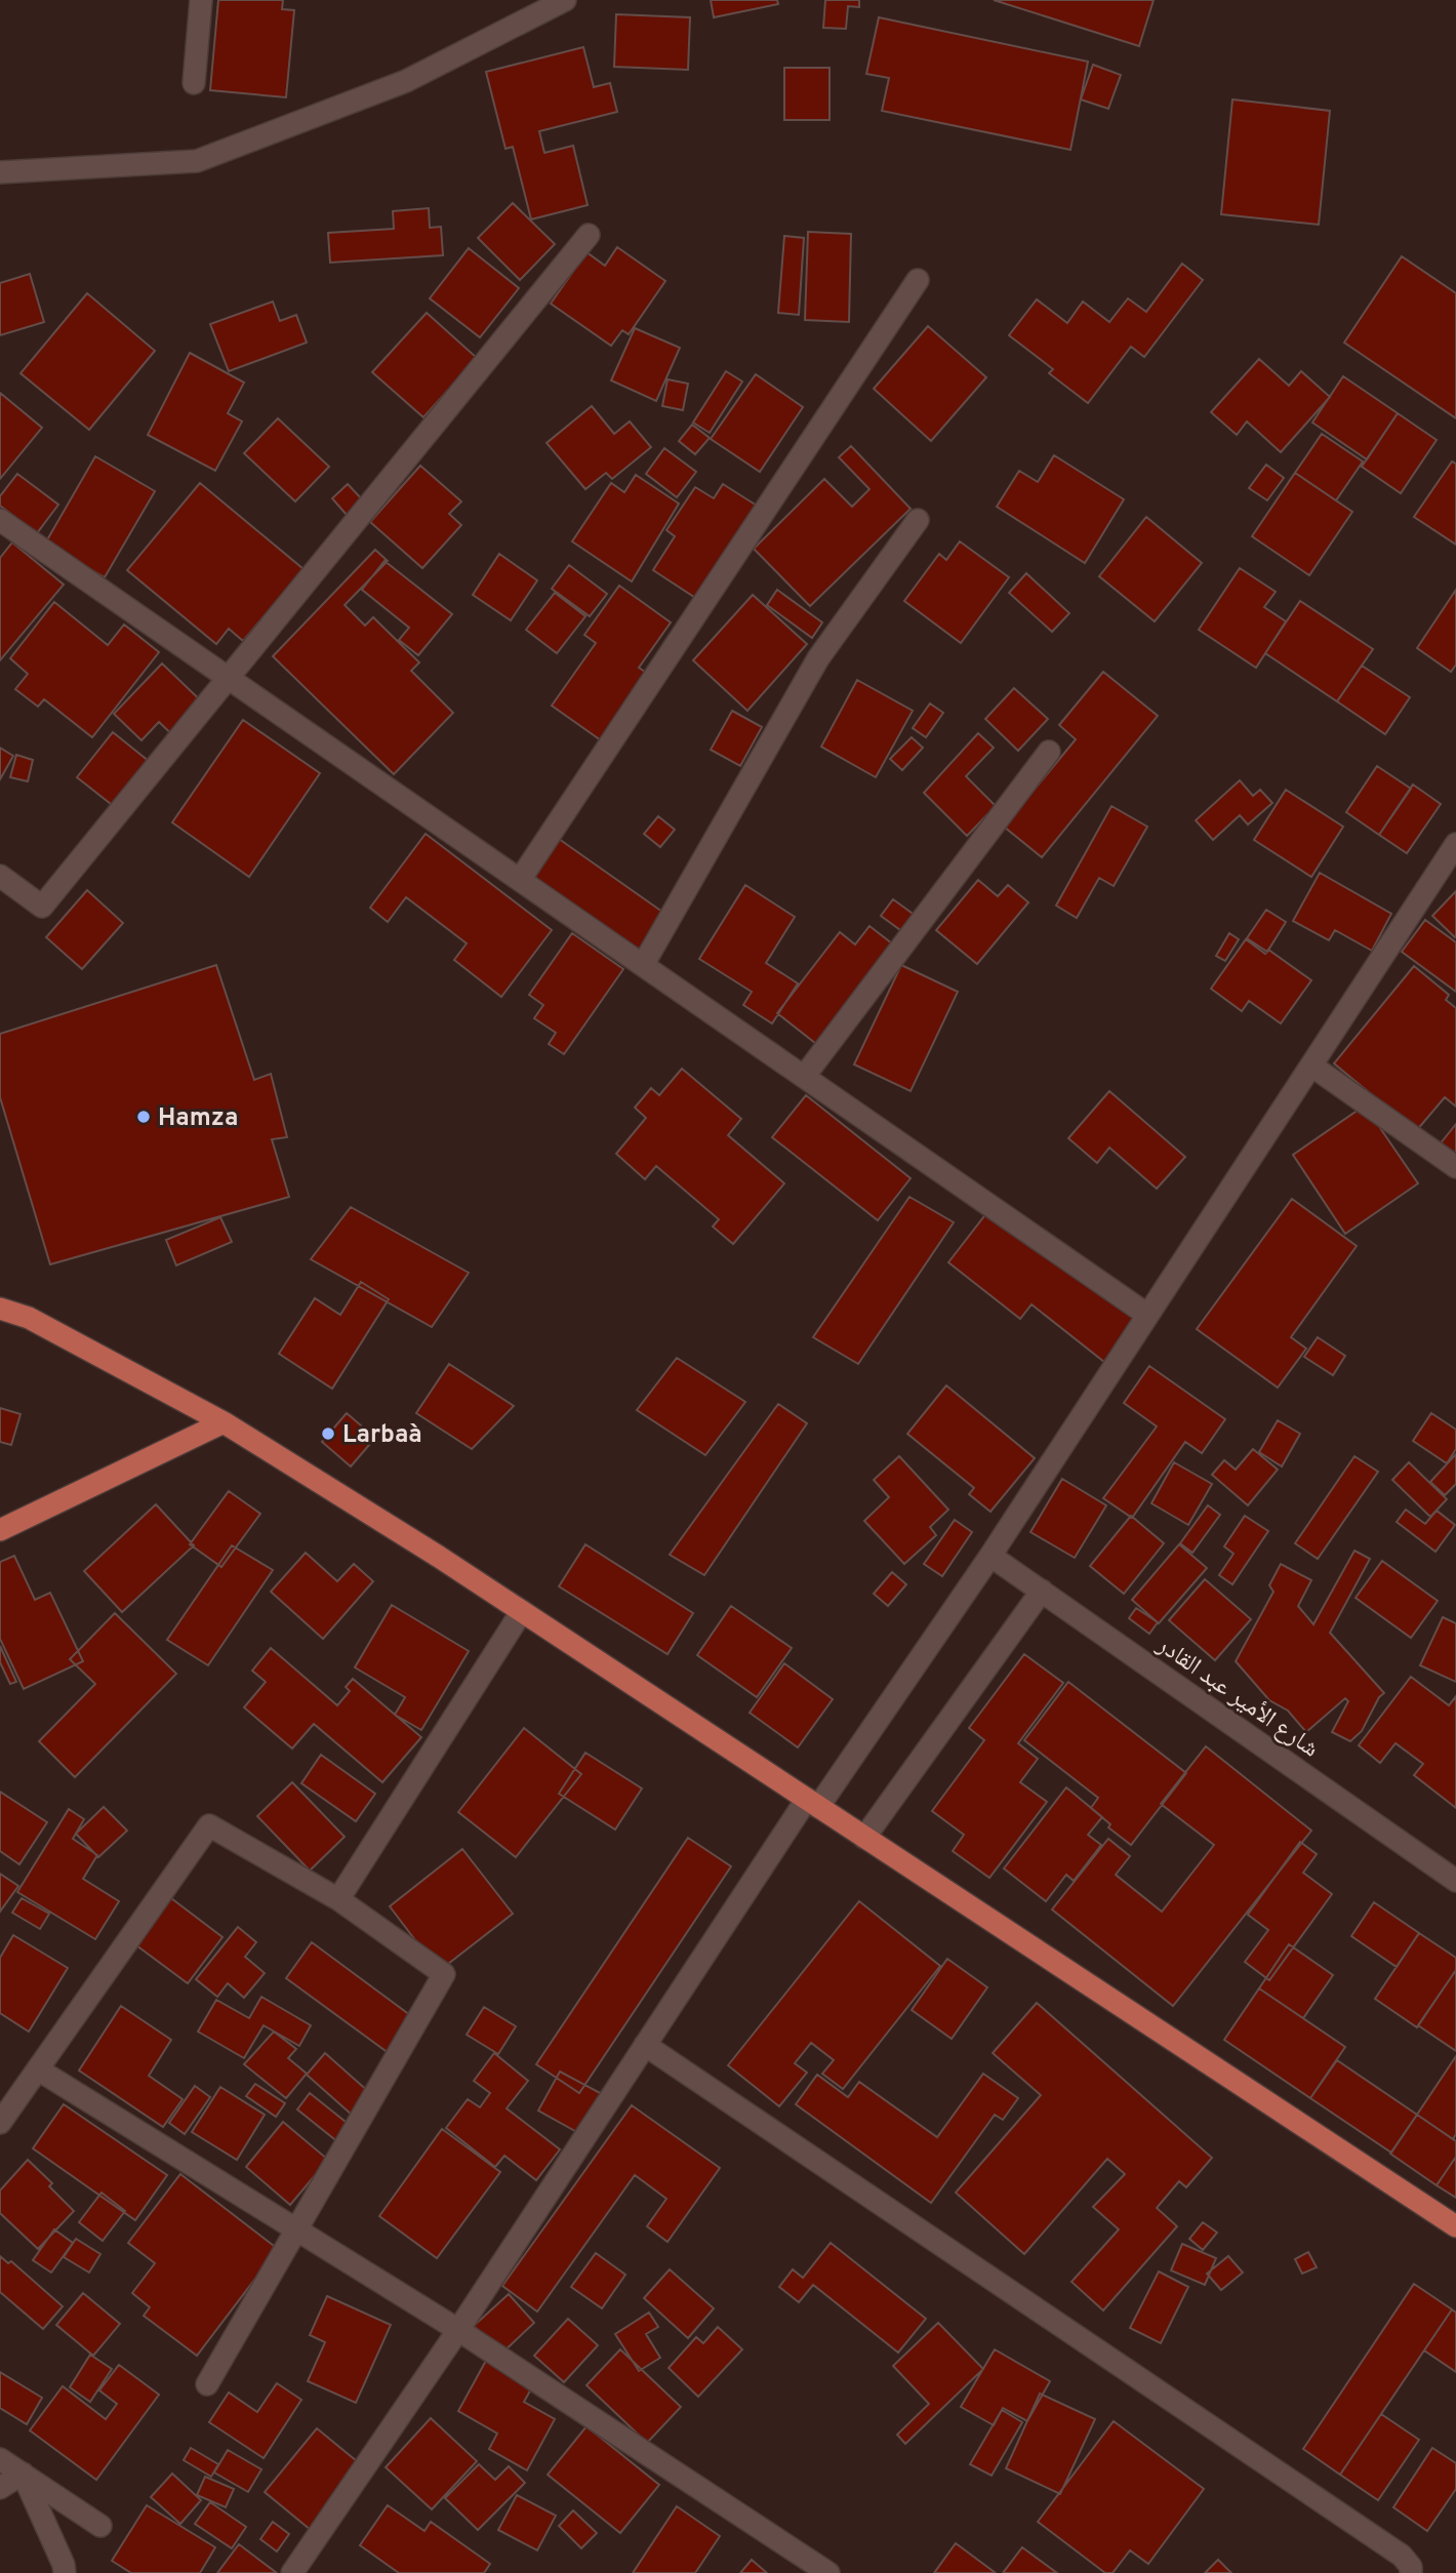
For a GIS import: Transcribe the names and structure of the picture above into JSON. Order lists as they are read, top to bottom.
{
  "streets": {
    "street": ["شارع الأمير عبد القادر"]
  },
  "places": ["Hamza", "Larbaà"]
}
